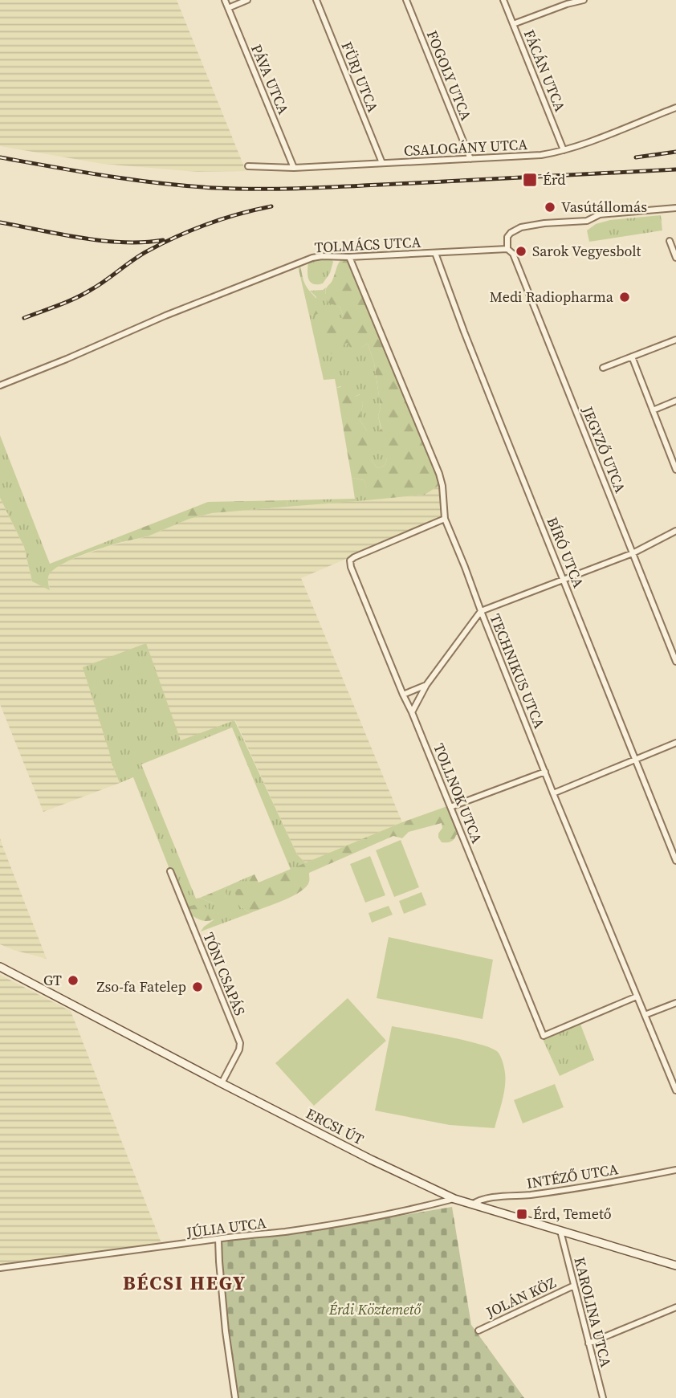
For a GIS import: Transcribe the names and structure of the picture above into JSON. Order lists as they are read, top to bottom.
{
  "streets": {
    "main road": ["ERCSI ÚT"],
    "street": [
      "FÁCÁN UTCA",
      "FOGOLY UTCA",
      "FÜRJ UTCA",
      "PÁVA UTCA",
      "CSALOGÁNY UTCA",
      "TOLMÁCS UTCA",
      "JEGYZŐ UTCA",
      "BÍRÓ UTCA",
      "TECHNIKUS UTCA",
      "TOLLNOK UTCA",
      "TÓNI CSAPÁS",
      "INTÉZŐ UTCA",
      "JÚLIA UTCA",
      "JOLÁN KÖZ",
      "KAROLINA UTCA"
    ]
  },
  "crossings": [
    ["FÁCÁN UTCA", "CSALOGÁNY UTCA"],
    ["FOGOLY UTCA", "CSALOGÁNY UTCA"],
    ["FÜRJ UTCA", "CSALOGÁNY UTCA"],
    ["PÁVA UTCA", "CSALOGÁNY UTCA"],
    ["TOLMÁCS UTCA", "JEGYZŐ UTCA"],
    ["TOLMÁCS UTCA", "BÍRÓ UTCA"],
    ["TOLMÁCS UTCA", "TECHNIKUS UTCA"],
    ["TECHNIKUS UTCA", "TOLLNOK UTCA"],
    ["TÓNI CSAPÁS", "ERCSI ÚT"],
    ["ERCSI ÚT", "INTÉZŐ UTCA"],
    ["ERCSI ÚT", "JÚLIA UTCA"],
    ["ERCSI ÚT", "KAROLINA UTCA"],
    ["JOLÁN KÖZ", "KAROLINA UTCA"]
  ],
  "districts": ["BÉCSI HEGY"],
  "parks": ["Érdi Köztemető"],
  "places": {
    "transit": ["Érd", "Érd, Temető"],
    "other": [
      "Vasútállomás",
      "Sarok Vegyesbolt",
      "Medi Radiopharma",
      "GT",
      "Zso-fa Fatelep"
    ]
  }
}
